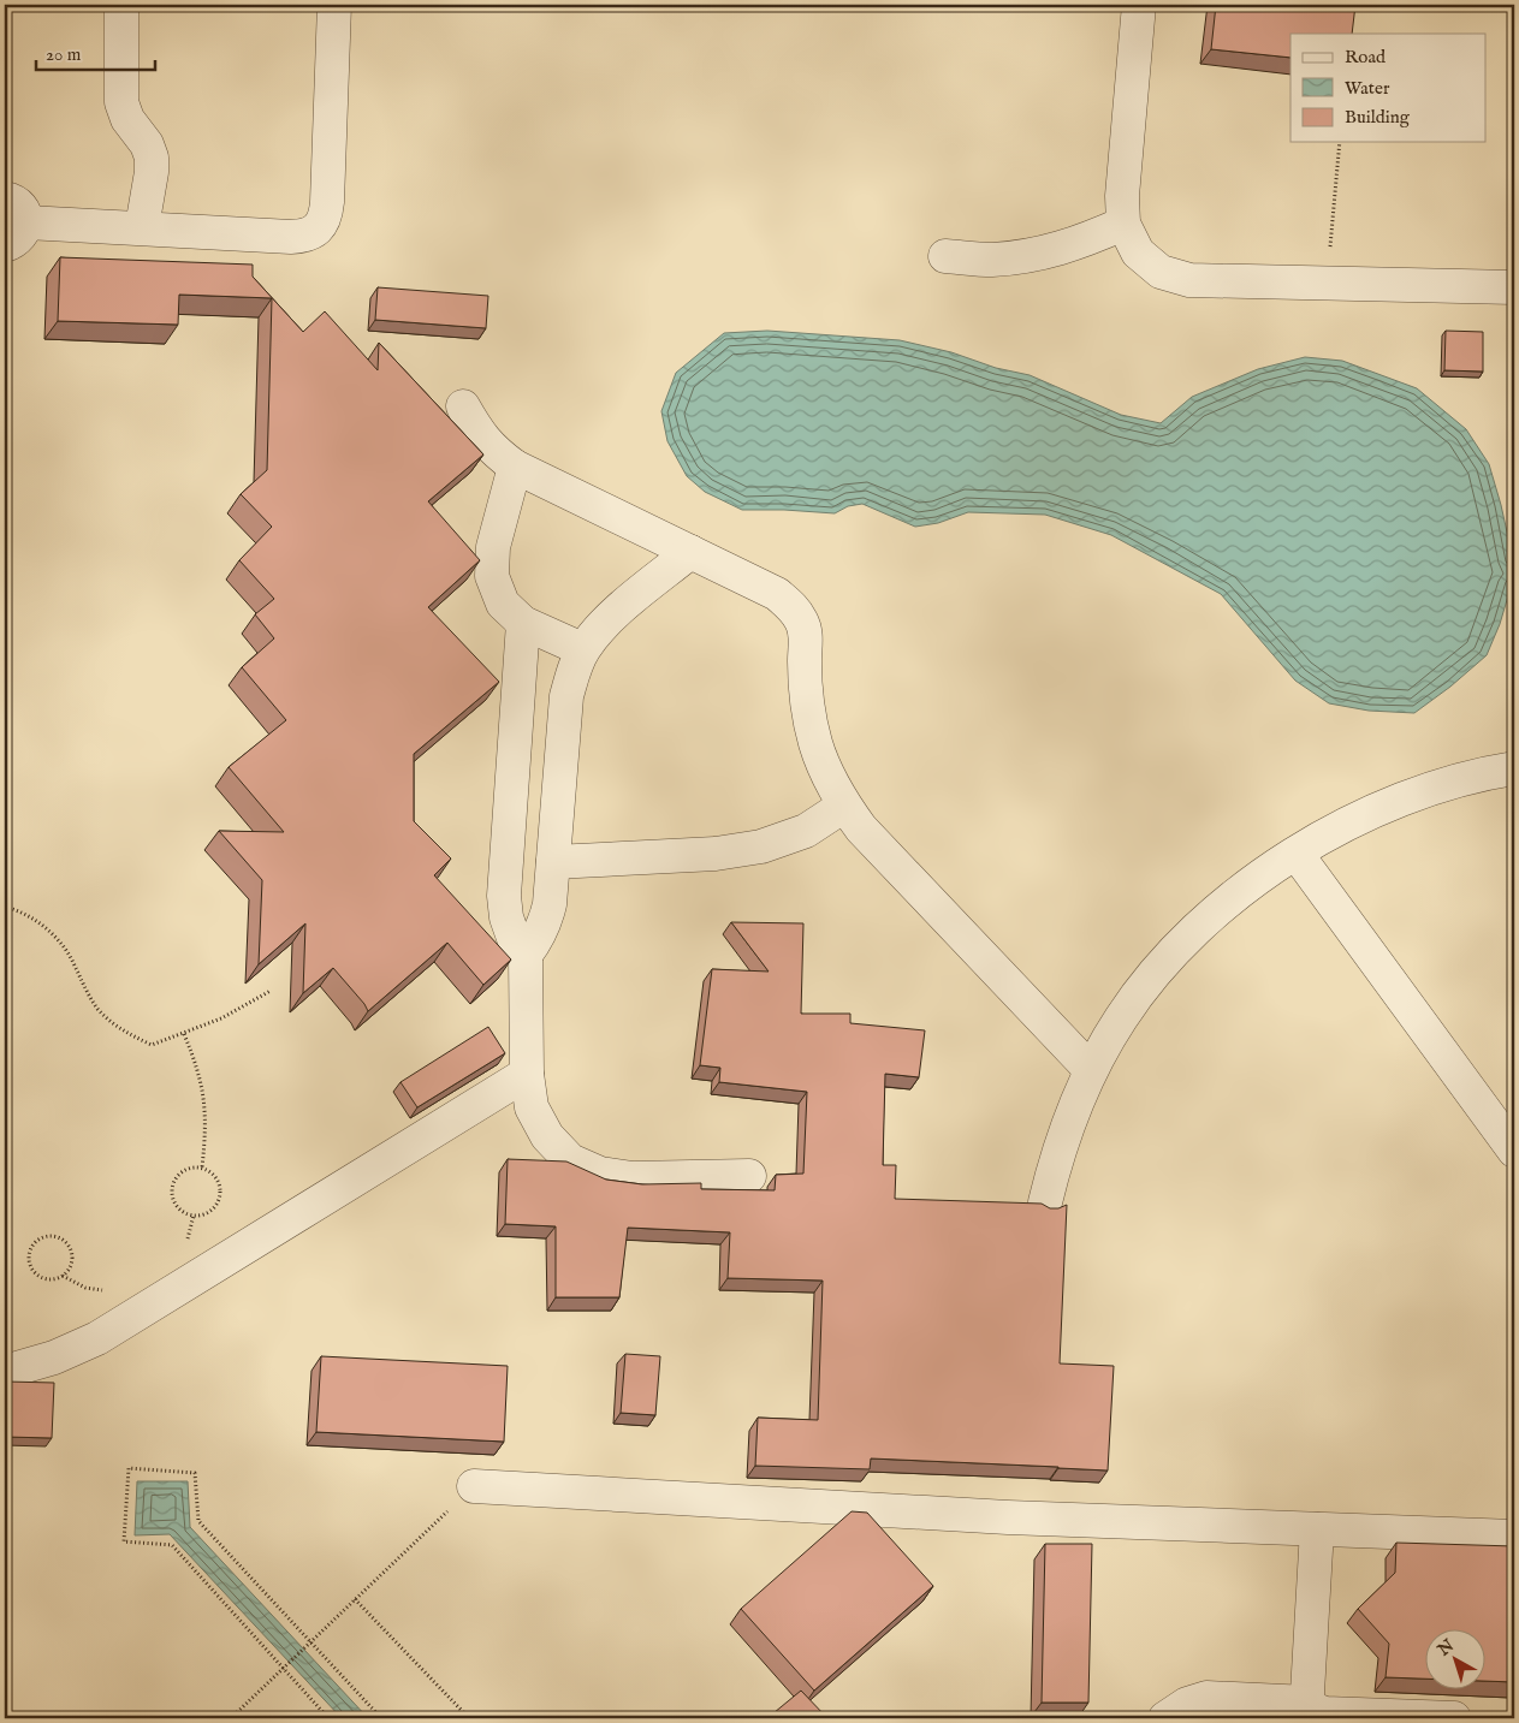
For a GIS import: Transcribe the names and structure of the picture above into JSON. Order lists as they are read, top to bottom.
{
  "legend": ["Road", "Water", "Building"],
  "scale_bar": "20 m",
  "north": "top left"
}
